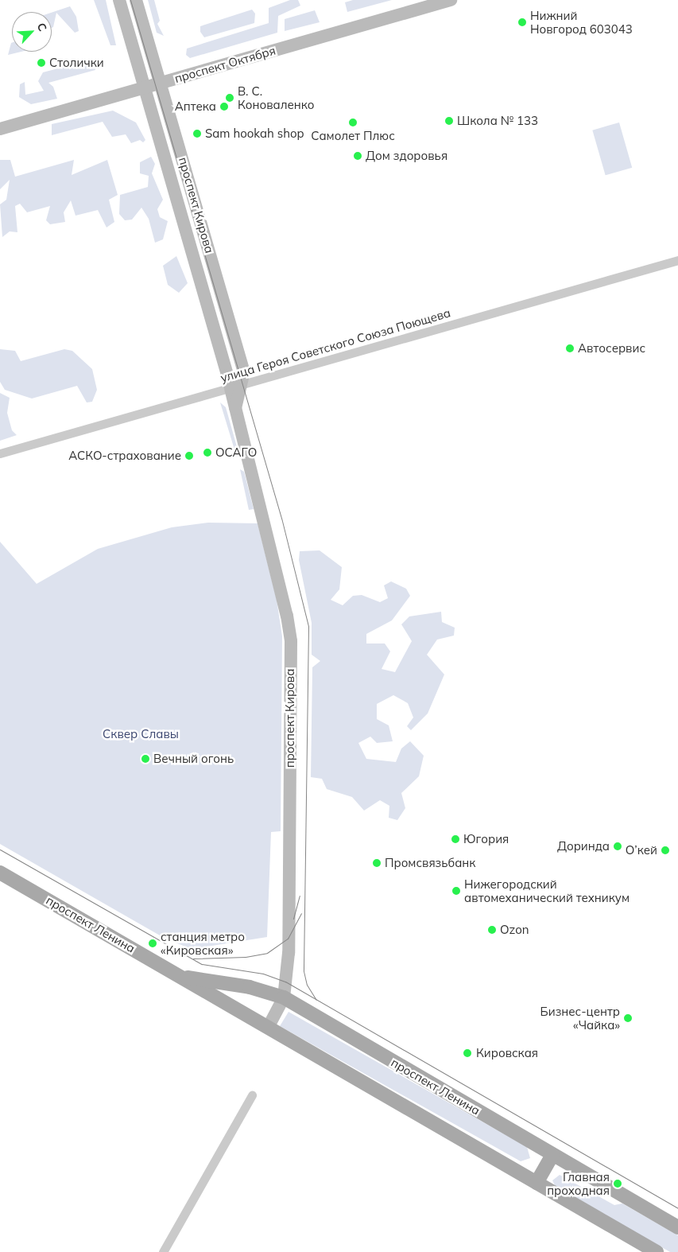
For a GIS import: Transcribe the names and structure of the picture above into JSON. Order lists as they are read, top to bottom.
{
  "streets": {
    "main road": ["проспект Ленина"],
    "street": ["проспект Октября", "проспект Кирова", "улица Героя Советского Союза Поющева"]
  },
  "crossings": [
    ["проспект Октября", "проспект Кирова"],
    ["проспект Кирова", "улица Героя Советского Союза Поющева"],
    ["проспект Кирова", "проспект Ленина"]
  ],
  "parks": ["Сквер Славы"],
  "places": [
    "Нижний Новгород 603043",
    "Столички",
    "В. С. Коноваленко",
    "Аптека",
    "Школа № 133",
    "Самолет Плюс",
    "Sam hookah shop",
    "Дом здоровья",
    "Автосервис",
    "ОСАГО",
    "АСКО-страхование",
    "Вечный огонь",
    "Югория",
    "Доринда",
    "О’кей",
    "Промсвязьбанк",
    "Нижегородский автомеханический техникум",
    "Ozon",
    "станция метро «Кировская»",
    "Бизнес-центр «Чайка»",
    "Кировская",
    "Главная проходная"
  ],
  "north": "top right"
}
